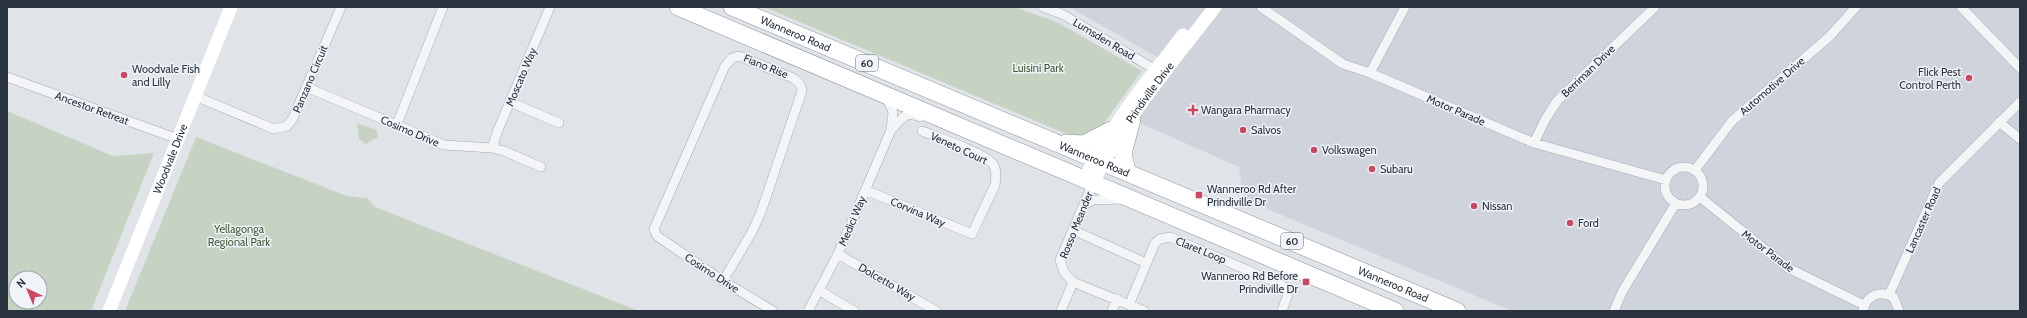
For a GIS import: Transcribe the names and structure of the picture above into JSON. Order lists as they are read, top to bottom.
{
  "streets": {
    "highway": ["Wanneroo Road", "60"],
    "street": [
      "Lumsden Road",
      "Fiano Rise",
      "Berriman Drive",
      "Moscato Way",
      "Panzano Circuit",
      "Automotive Drive",
      "Prindiville Drive",
      "Ancestor Retreat",
      "Motor Parade",
      "Cosimo Drive",
      "Veneto Court",
      "Woodvale Drive",
      "Corvina Way",
      "Lancaster Road",
      "Medici Way",
      "Rosso Meander",
      "Claret Loop",
      "Dolcetto Way"
    ]
  },
  "crossings": [
    ["Wanneroo Road", "Prindiville Drive"],
    ["Wanneroo Road", "Medici Way"],
    ["Wanneroo Road", "Rosso Meander"],
    ["Lumsden Road", "Prindiville Drive"],
    ["Fiano Rise", "Cosimo Drive"],
    ["Berriman Drive", "Motor Parade"],
    ["Moscato Way", "Cosimo Drive"],
    ["Panzano Circuit", "Cosimo Drive"],
    ["Panzano Circuit", "Woodvale Drive"],
    ["Automotive Drive", "Motor Parade"],
    ["Prindiville Drive", "Rosso Meander"],
    ["Ancestor Retreat", "Woodvale Drive"],
    ["Veneto Court", "Corvina Way"],
    ["Corvina Way", "Medici Way"],
    ["Medici Way", "Dolcetto Way"]
  ],
  "parks": ["Luisini Park", "Yellagonga Regional Park"],
  "places": {
    "other": [
      "Woodvale Fish and Lilly",
      "Flick Pest Control Perth",
      "Salvos",
      "Volkswagen",
      "Subaru",
      "Nissan",
      "Ford"
    ],
    "health": ["Wangara Pharmacy"],
    "transit": ["Wanneroo Rd After Prindiville Dr", "Wanneroo Rd Before Prindiville Dr"]
  },
  "north": "top left"
}
